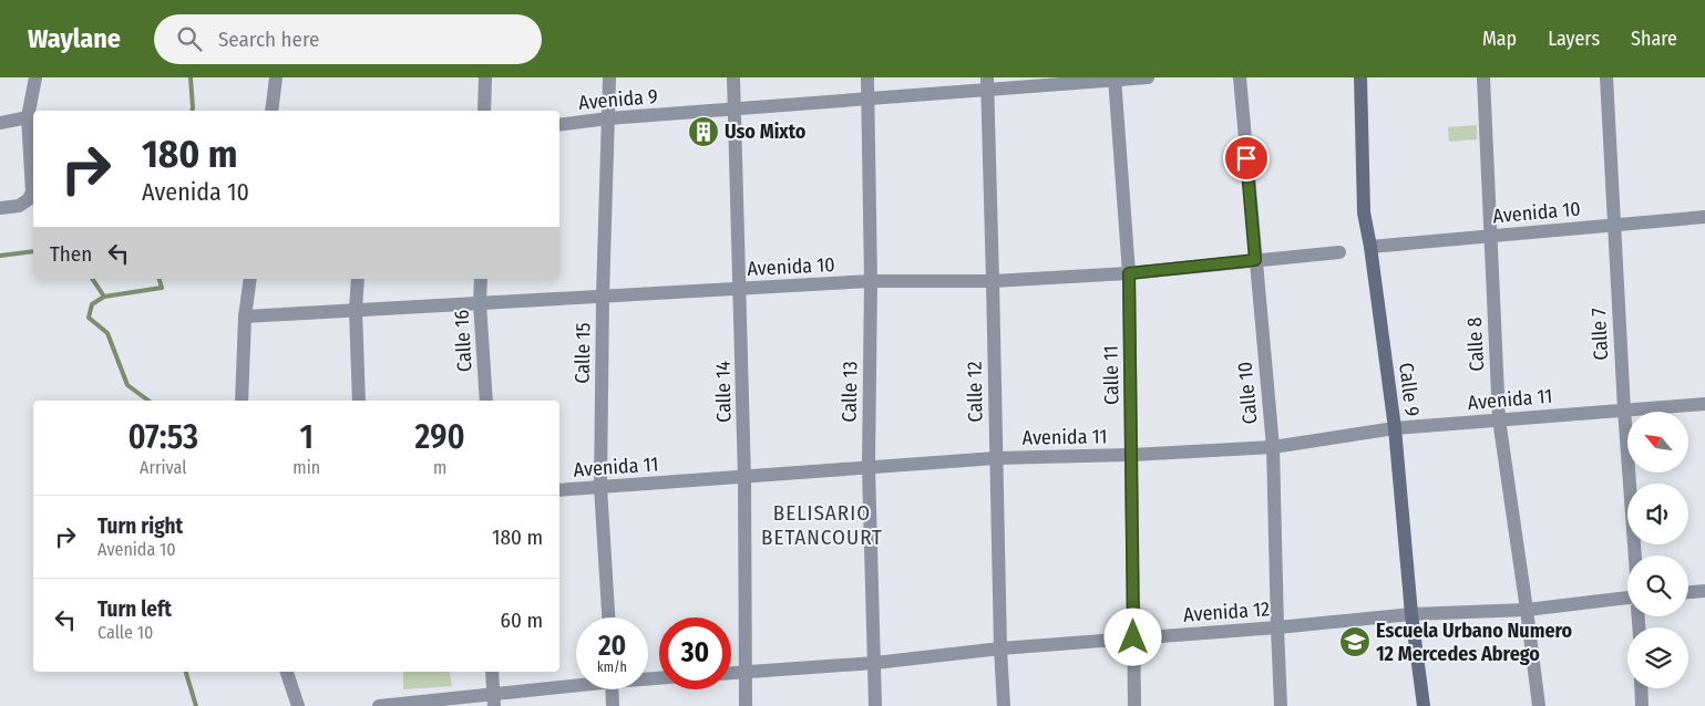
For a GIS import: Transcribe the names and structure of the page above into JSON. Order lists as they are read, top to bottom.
{
  "streets": {
    "street": [
      "Avenida 9",
      "Avenida 10",
      "Calle 7",
      "Calle 16",
      "Calle 8",
      "Calle 15",
      "Calle 11",
      "Calle 9",
      "Calle 14",
      "Calle 13",
      "Calle 12",
      "Calle 10",
      "Avenida 11",
      "Avenida 12"
    ]
  },
  "crossings": [
    ["Avenida 9", "Calle 15"],
    ["Avenida 9", "Calle 11"],
    ["Avenida 9", "Calle 14"],
    ["Avenida 9", "Calle 13"],
    ["Avenida 9", "Calle 12"],
    ["Avenida 10", "Calle 7"],
    ["Avenida 10", "Calle 16"],
    ["Avenida 10", "Calle 8"],
    ["Avenida 10", "Calle 15"],
    ["Avenida 10", "Calle 11"],
    ["Avenida 10", "Calle 9"],
    ["Avenida 10", "Calle 14"],
    ["Avenida 10", "Calle 13"],
    ["Avenida 10", "Calle 12"],
    ["Avenida 10", "Calle 10"],
    ["Calle 7", "Avenida 11"],
    ["Calle 8", "Avenida 11"],
    ["Calle 8", "Avenida 12"],
    ["Calle 15", "Avenida 11"],
    ["Calle 11", "Avenida 11"],
    ["Calle 11", "Avenida 12"],
    ["Calle 9", "Avenida 11"],
    ["Calle 9", "Avenida 12"],
    ["Calle 14", "Avenida 11"],
    ["Calle 14", "Avenida 12"],
    ["Calle 13", "Avenida 11"],
    ["Calle 13", "Avenida 12"],
    ["Calle 12", "Avenida 11"],
    ["Calle 12", "Avenida 12"],
    ["Calle 10", "Avenida 11"],
    ["Calle 10", "Avenida 12"]
  ],
  "districts": ["BELISARIO BETANCOURT"],
  "places": {
    "building": ["Uso Mixto"],
    "school or university": ["Escuela Urbano Numero 12 Mercedes Abrego"]
  },
  "north": "top left",
  "page": {
    "header": "Waylane",
    "search": "Search here",
    "nav": ["Map", "Layers", "Share"],
    "turn": ["180 m", "Avenida 10"],
    "then": "Then",
    "eta": [
      "07:53",
      "Arrival",
      "1",
      "min",
      "290",
      "m"
    ],
    "list": [
      {
        "name": "Turn right",
        "note": "Avenida 10",
        "value": "180 m"
      },
      {
        "name": "Turn left",
        "note": "Calle 10",
        "value": "60 m"
      }
    ],
    "speed": "20 km/h",
    "limit": "30"
  }
}
